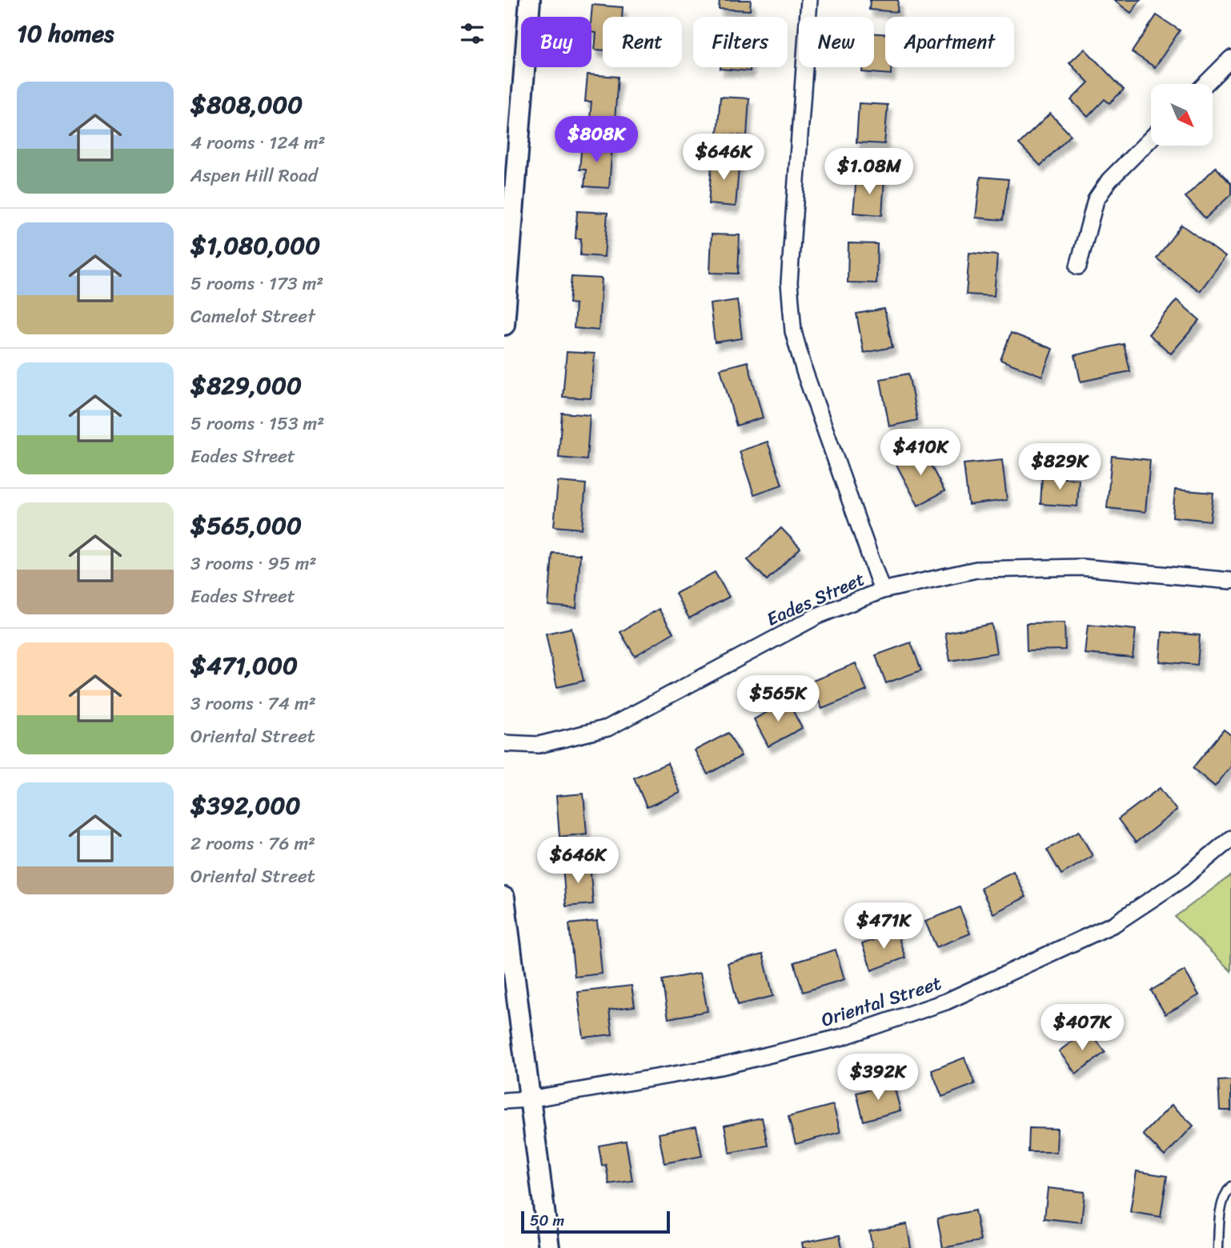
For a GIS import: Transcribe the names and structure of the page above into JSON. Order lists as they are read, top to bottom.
{
  "streets": {
    "street": ["Eades Street", "Oriental Street"]
  },
  "scale_bar": "50 m",
  "north": "bottom right",
  "page": {
    "heading": "10 homes",
    "chip": [
      "Buy",
      "Rent",
      "Filters",
      "New",
      "Apartment"
    ],
    "list": [
      {
        "name": "$808,000",
        "note": "4 rooms · 124 m² · Aspen Hill Road"
      },
      {
        "name": "$1,080,000",
        "note": "5 rooms · 173 m² · Camelot Street"
      },
      {
        "name": "$829,000",
        "note": "5 rooms · 153 m² · Eades Street"
      },
      {
        "name": "$565,000",
        "note": "3 rooms · 95 m² · Eades Street"
      },
      {
        "name": "$471,000",
        "note": "3 rooms · 74 m² · Oriental Street"
      },
      {
        "name": "$392,000",
        "note": "2 rooms · 76 m² · Oriental Street"
      }
    ],
    "price": [
      "$808K",
      "$646K",
      "$1.08M",
      "$410K",
      "$829K",
      "$565K",
      "$646K",
      "$471K",
      "$407K",
      "$392K"
    ],
    "scale": "50 m"
  }
}
